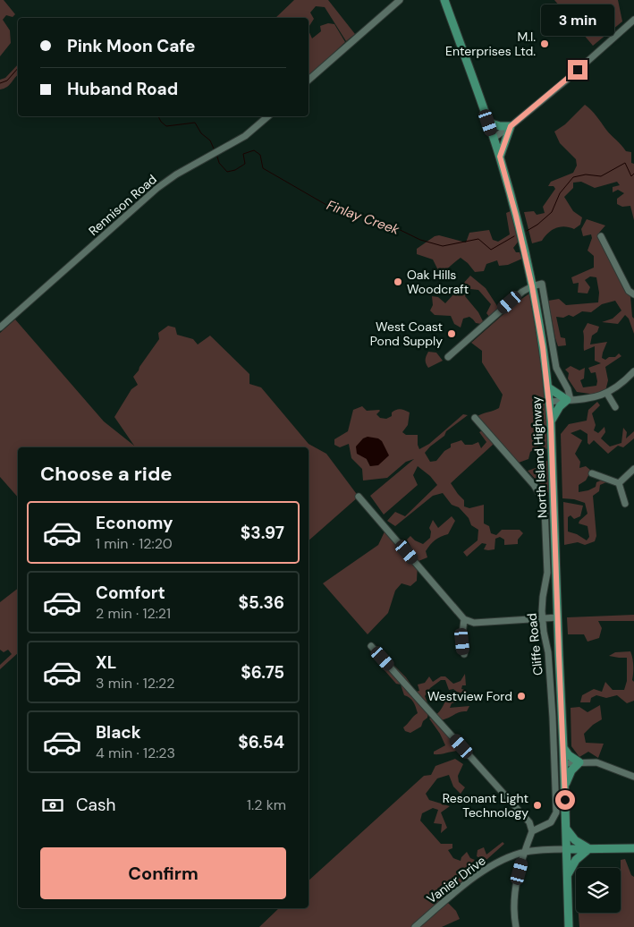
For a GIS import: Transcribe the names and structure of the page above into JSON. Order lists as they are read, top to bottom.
{
  "streets": {
    "main road": ["North Island Highway"],
    "street": ["Rennison Road", "Cliffe Road", "Vanier Drive"]
  },
  "crossings": [
    ["North Island Highway", "Vanier Drive"]
  ],
  "water": ["Finlay Creek"],
  "places": [
    "M.I. Enterprises Ltd.",
    "Oak Hills Woodcraft",
    "West Coast Pond Supply",
    "Westview Ford",
    "Resonant Light Technology"
  ],
  "page": {
    "bubble": "3 min",
    "banner": ["Pink Moon Cafe", "Huband Road"],
    "heading": "Choose a ride",
    "list": [
      {
        "name": "Economy",
        "note": "1 min · 12:20",
        "value": "$3.97"
      },
      {
        "name": "Comfort",
        "note": "2 min · 12:21",
        "value": "$5.36"
      },
      {
        "name": "XL",
        "note": "3 min · 12:22",
        "value": "$6.75"
      },
      {
        "name": "Black",
        "note": "4 min · 12:23",
        "value": "$6.54"
      }
    ],
    "pay": ["Cash", "1.2 km"],
    "buttons": "Confirm"
  }
}
